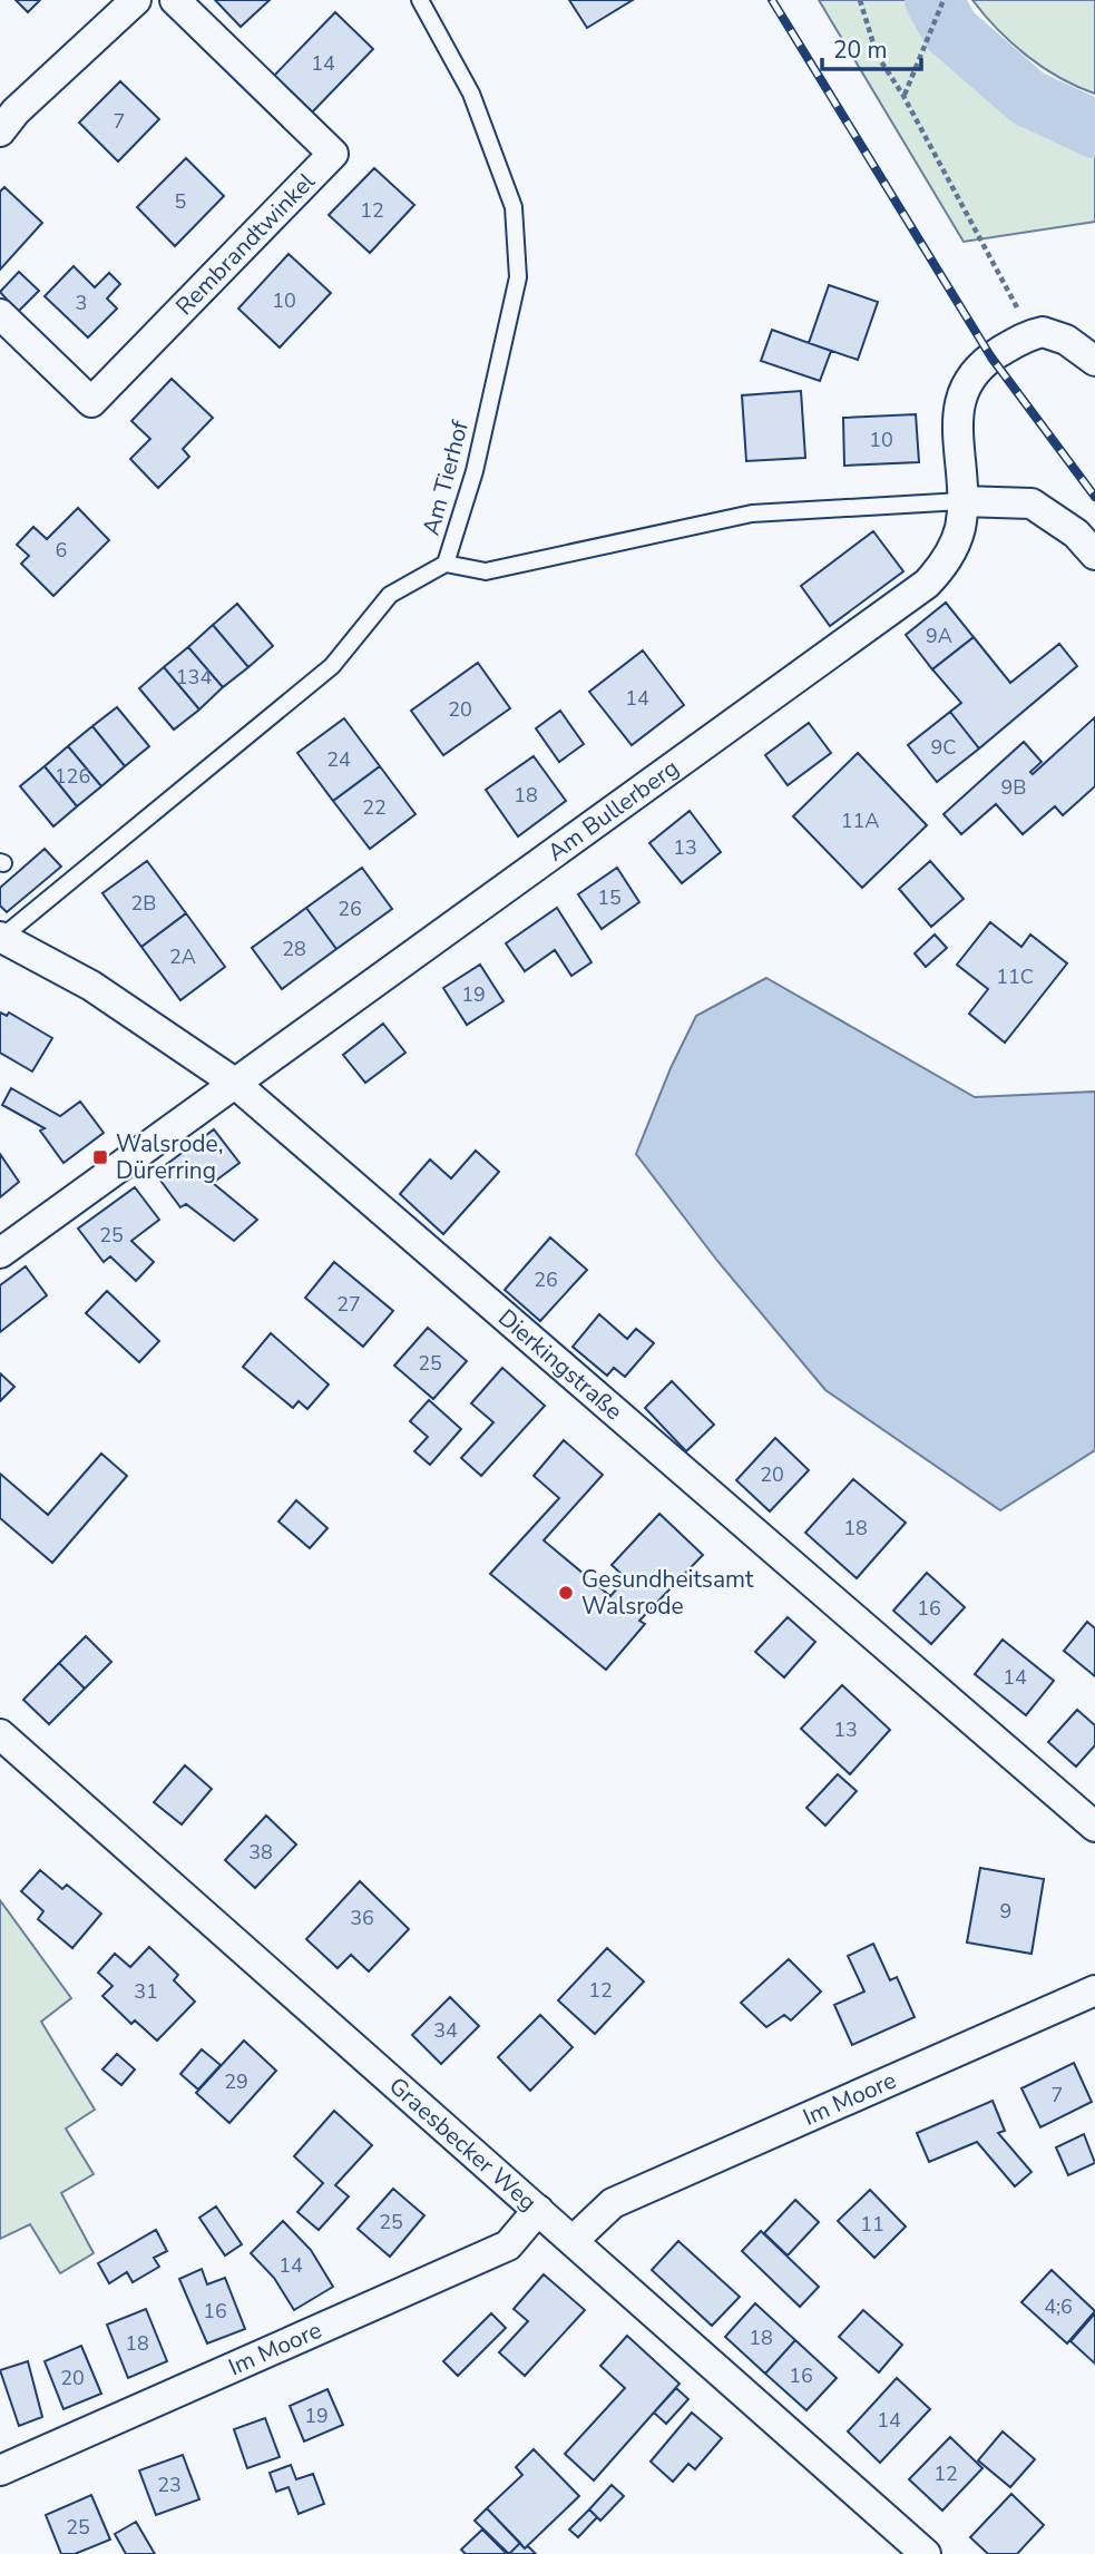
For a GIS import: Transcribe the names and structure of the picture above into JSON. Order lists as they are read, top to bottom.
{
  "streets": {
    "street": [
      "Rembrandtwinkel",
      "Am Bullerberg",
      "Dierkingstraße",
      "Im Moore",
      "Graesbecker Weg"
    ],
    "lane": ["Am Tierhof"]
  },
  "crossings": [
    ["Am Tierhof", "Am Bullerberg"],
    ["Am Bullerberg", "Dierkingstraße"],
    ["Im Moore", "Graesbecker Weg"]
  ],
  "places": {
    "transit": ["Walsrode, Dürerring"],
    "other": ["Gesundheitsamt Walsrode"]
  },
  "house_numbers": [
    "14",
    "7",
    "5",
    "12",
    "10",
    "3",
    "10",
    "6",
    "9A",
    "134",
    "14",
    "20",
    "9C",
    "24",
    "126",
    "9B",
    "18",
    "22",
    "11A",
    "13",
    "15",
    "2B",
    "26",
    "28",
    "2A",
    "11C",
    "19",
    "25",
    "26",
    "27",
    "25",
    "20",
    "18",
    "16",
    "14",
    "13",
    "38",
    "9",
    "36",
    "12",
    "31",
    "34",
    "29",
    "7",
    "25",
    "11",
    "14",
    "4;6",
    "16",
    "18",
    "18",
    "16",
    "20",
    "19",
    "14",
    "12",
    "23",
    "25"
  ],
  "scale_bar": "20 m"
}
